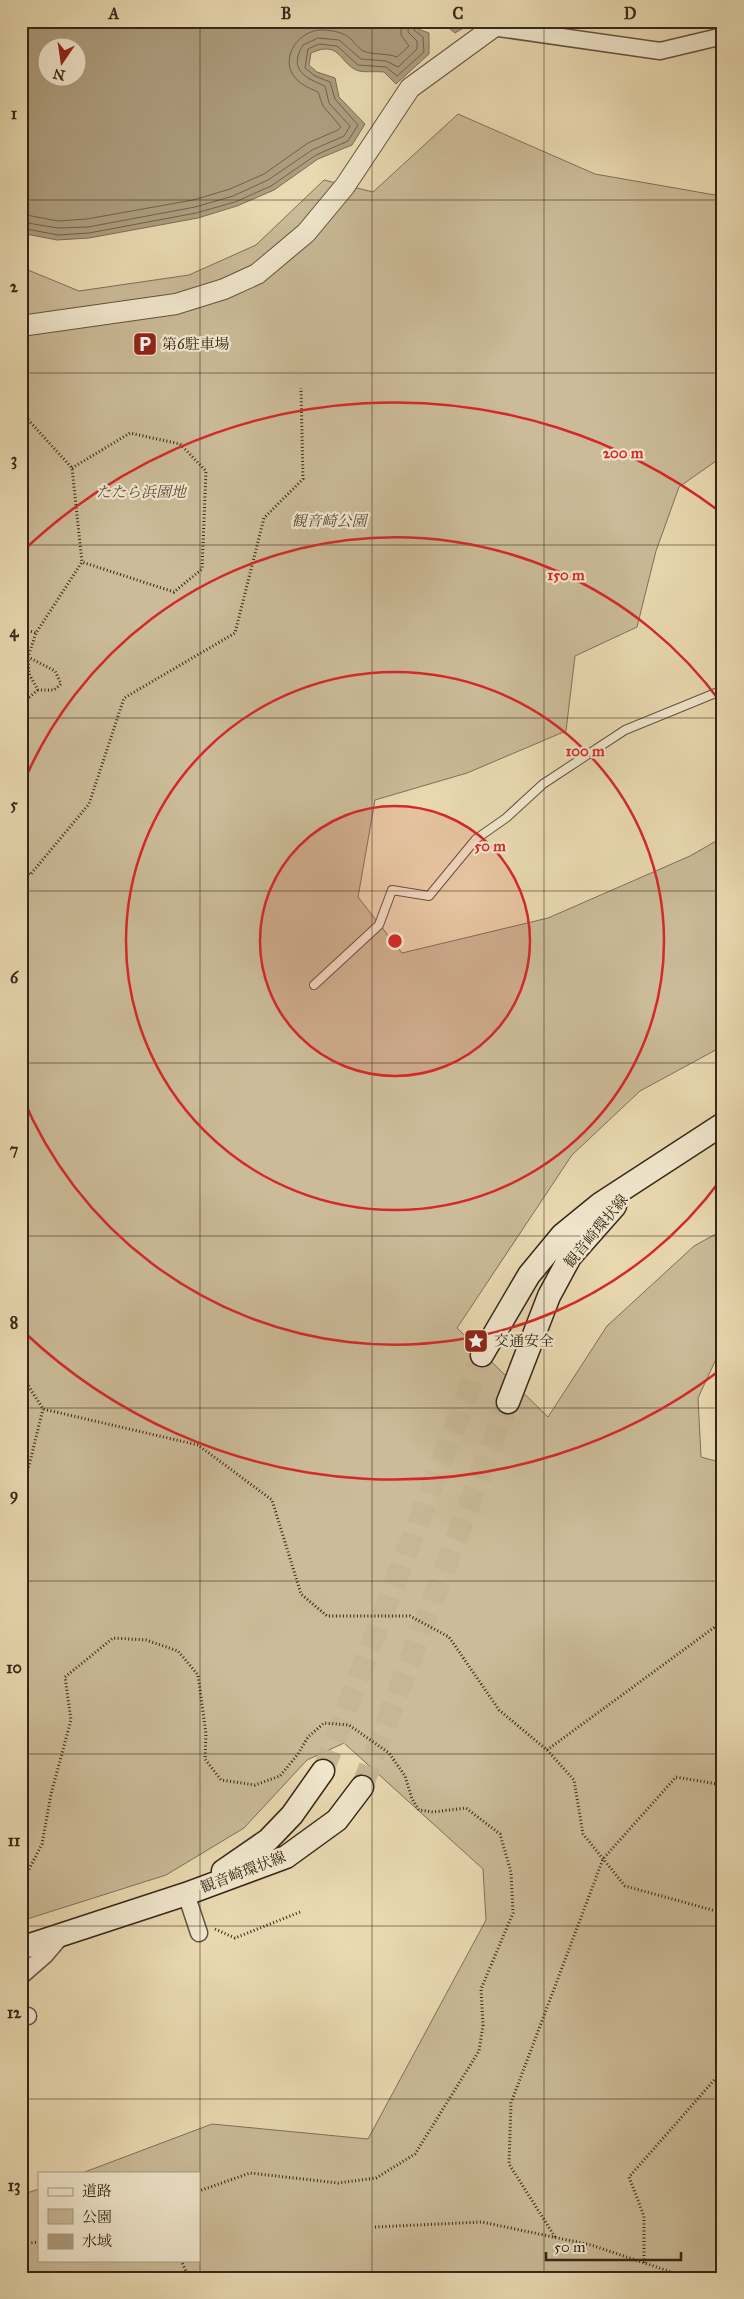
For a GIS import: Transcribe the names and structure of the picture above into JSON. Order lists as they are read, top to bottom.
{
  "streets": {
    "main road": ["観音崎環状線"]
  },
  "parks": ["たたら浜園地", "観音崎公園"],
  "places": {
    "parking": ["第6駐車場"],
    "place": ["交通安全"]
  },
  "legend": ["道路", "公園", "水域"],
  "scale_bar": "50 m",
  "north": "bottom",
  "grid": {
    "columns": [
      "A",
      "B",
      "C",
      "D"
    ],
    "rows": [
      "1",
      "2",
      "3",
      "4",
      "5",
      "6",
      "7",
      "8",
      "9",
      "10",
      "11",
      "12",
      "13"
    ]
  },
  "rings": [
    "200 m",
    "150 m",
    "100 m",
    "50 m"
  ]
}
